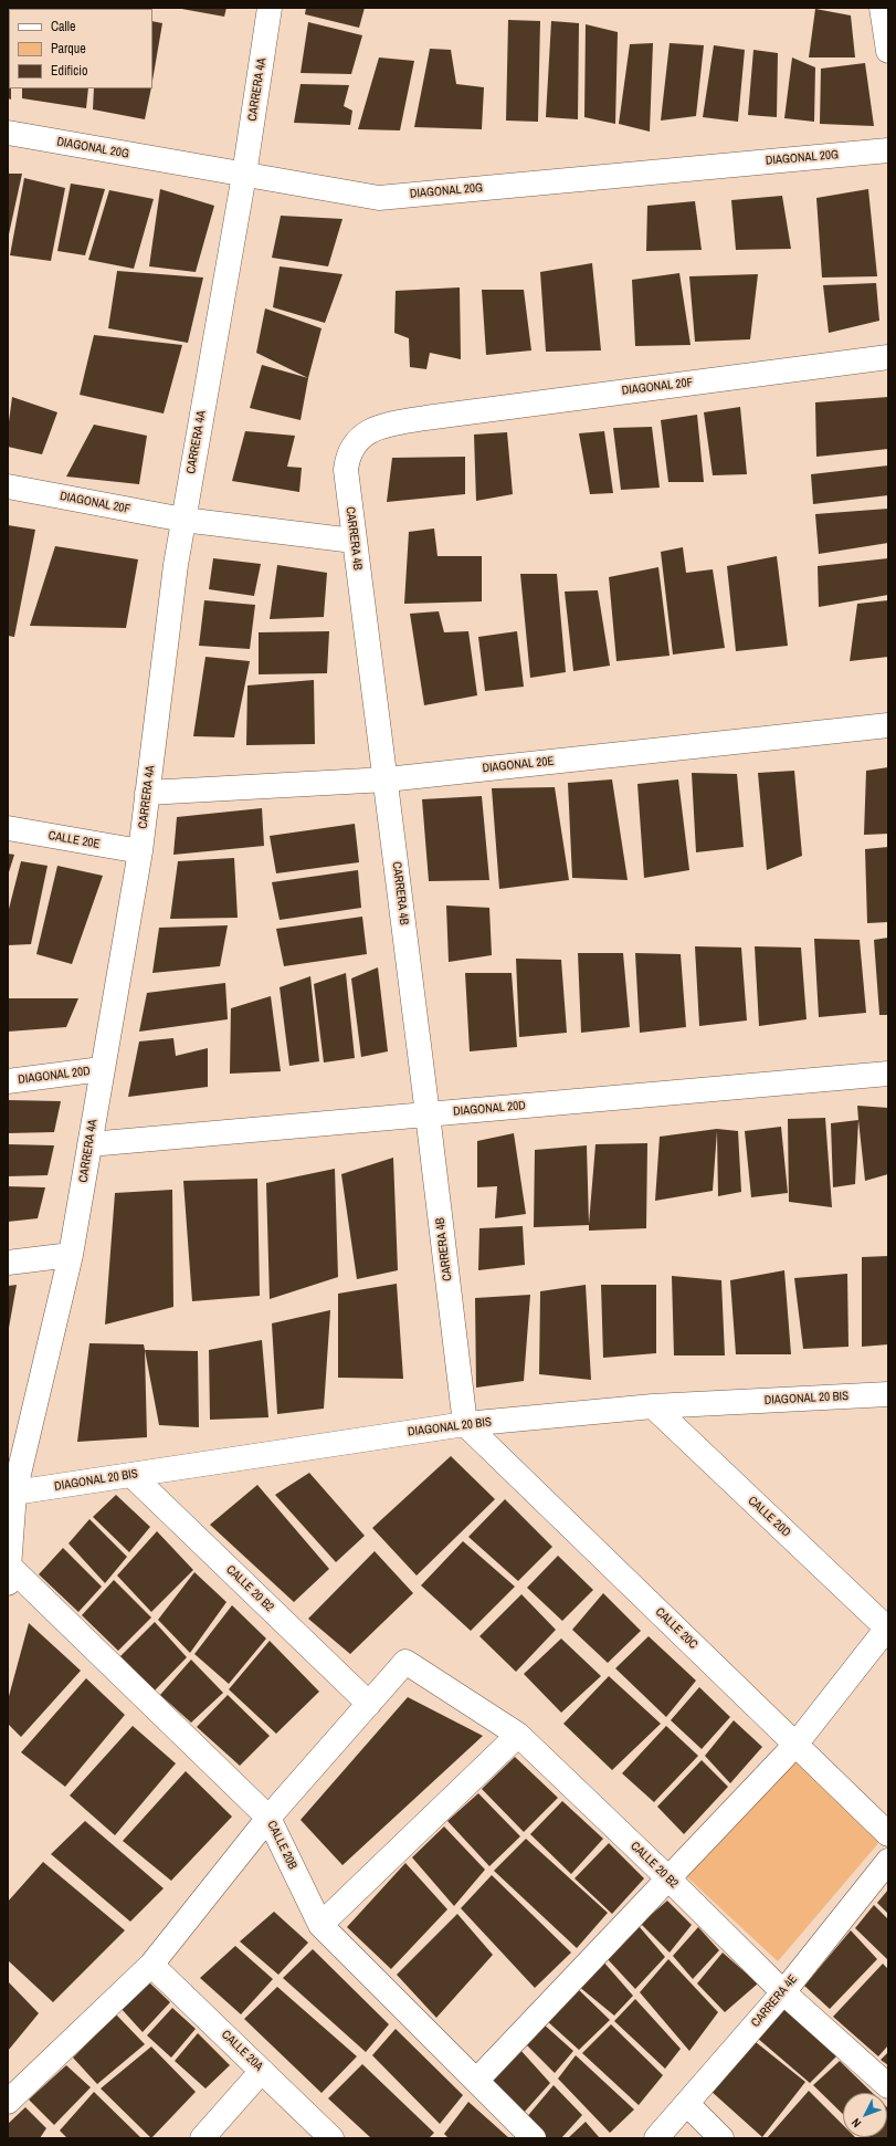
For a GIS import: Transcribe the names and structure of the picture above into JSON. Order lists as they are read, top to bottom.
{
  "streets": {
    "street": [
      "CARRERA 4A",
      "DIAGONAL 20G",
      "DIAGONAL 20F",
      "CARRERA 4B",
      "DIAGONAL 20E",
      "CALLE 20E",
      "DIAGONAL 20D",
      "DIAGONAL 20 BIS",
      "CALLE 20D",
      "CALLE 20 B2",
      "CALLE 20C",
      "CALLE 20B",
      "CARRERA 4E",
      "CALLE 20A"
    ]
  },
  "crossings": [
    ["CARRERA 4A", "DIAGONAL 20G"],
    ["CARRERA 4A", "DIAGONAL 20F"],
    ["CARRERA 4A", "DIAGONAL 20E"],
    ["CARRERA 4A", "CALLE 20E"],
    ["CARRERA 4A", "DIAGONAL 20D"],
    ["CARRERA 4A", "DIAGONAL 20 BIS"],
    ["CARRERA 4A", "CALLE 20B"],
    ["DIAGONAL 20F", "CARRERA 4B"],
    ["CARRERA 4B", "DIAGONAL 20E"],
    ["CARRERA 4B", "DIAGONAL 20D"],
    ["CARRERA 4B", "DIAGONAL 20 BIS"],
    ["CARRERA 4B", "CALLE 20C"],
    ["DIAGONAL 20 BIS", "CALLE 20D"],
    ["DIAGONAL 20 BIS", "CALLE 20 B2"],
    ["DIAGONAL 20 BIS", "CALLE 20C"],
    ["CALLE 20 B2", "CARRERA 4E"]
  ],
  "legend": ["Calle", "Parque", "Edificio"],
  "north": "bottom left"
}
